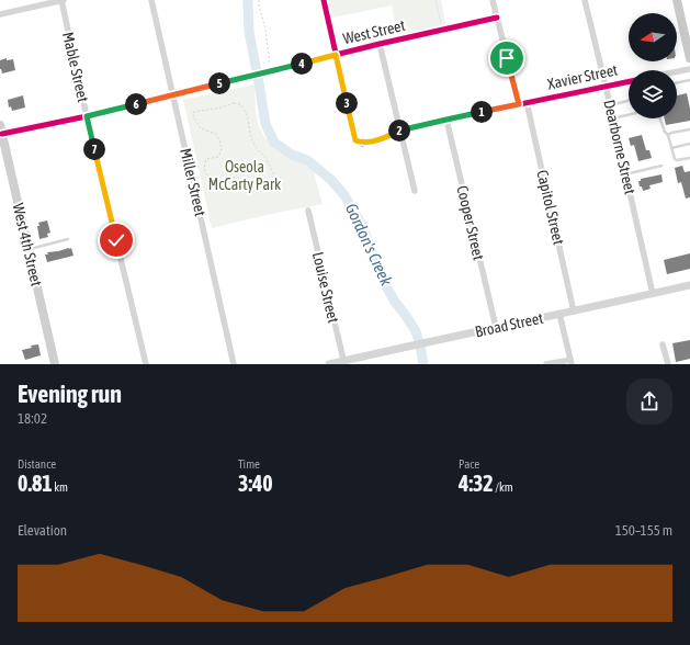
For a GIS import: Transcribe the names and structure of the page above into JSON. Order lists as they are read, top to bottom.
{
  "streets": {
    "main road": ["West 4th Street"],
    "street": [
      "West Street",
      "Mable Street",
      "Xavier Street",
      "Dearborne Street",
      "Miller Street",
      "Capitol Street",
      "Cooper Street",
      "Louise Street",
      "Broad Street"
    ]
  },
  "crossings": [
    ["West Street", "Mable Street"],
    ["West Street", "Xavier Street"],
    ["West Street", "Miller Street"],
    ["West Street", "West 4th Street"],
    ["Xavier Street", "Dearborne Street"],
    ["Xavier Street", "Capitol Street"],
    ["Xavier Street", "Cooper Street"],
    ["Dearborne Street", "Broad Street"],
    ["Capitol Street", "Broad Street"],
    ["Cooper Street", "Broad Street"],
    ["Louise Street", "Broad Street"]
  ],
  "water": ["Gordon's Creek"],
  "parks": ["Oseola McCarty Park"],
  "north": "left",
  "page": {
    "pins": [
      "4",
      "5",
      "3",
      "6",
      "1",
      "2",
      "7"
    ],
    "heading": ["Evening run", "18:02"],
    "stats": [
      ["Distance", "0.81 km"],
      ["Time", "3:40"],
      ["Pace", "4:32 /km"]
    ],
    "chart": ["Elevation", "150–155 m"]
  }
}
